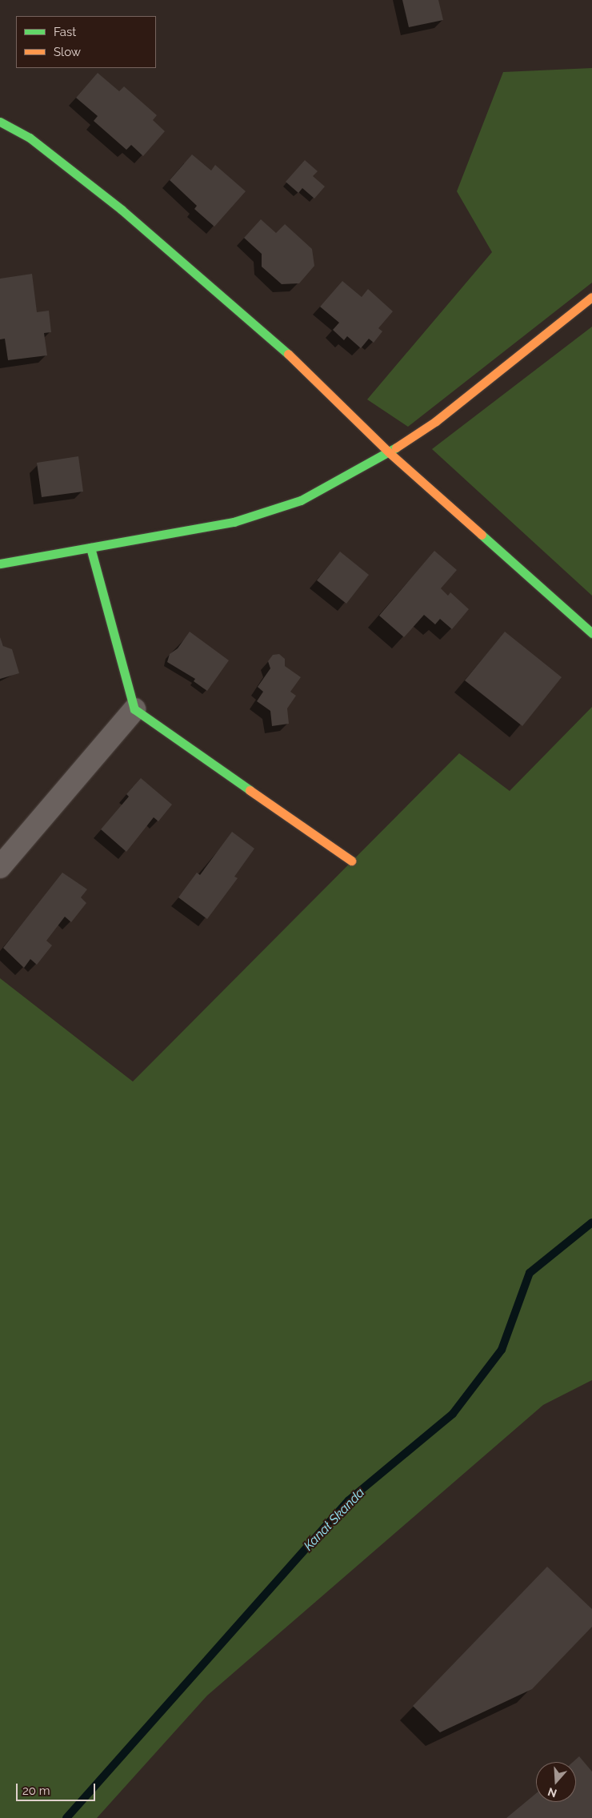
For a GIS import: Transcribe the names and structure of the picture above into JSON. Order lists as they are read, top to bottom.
{
  "water": ["Kanał Skanda"],
  "legend": ["Fast", "Slow"],
  "scale_bar": "20 m",
  "north": "bottom"
}
